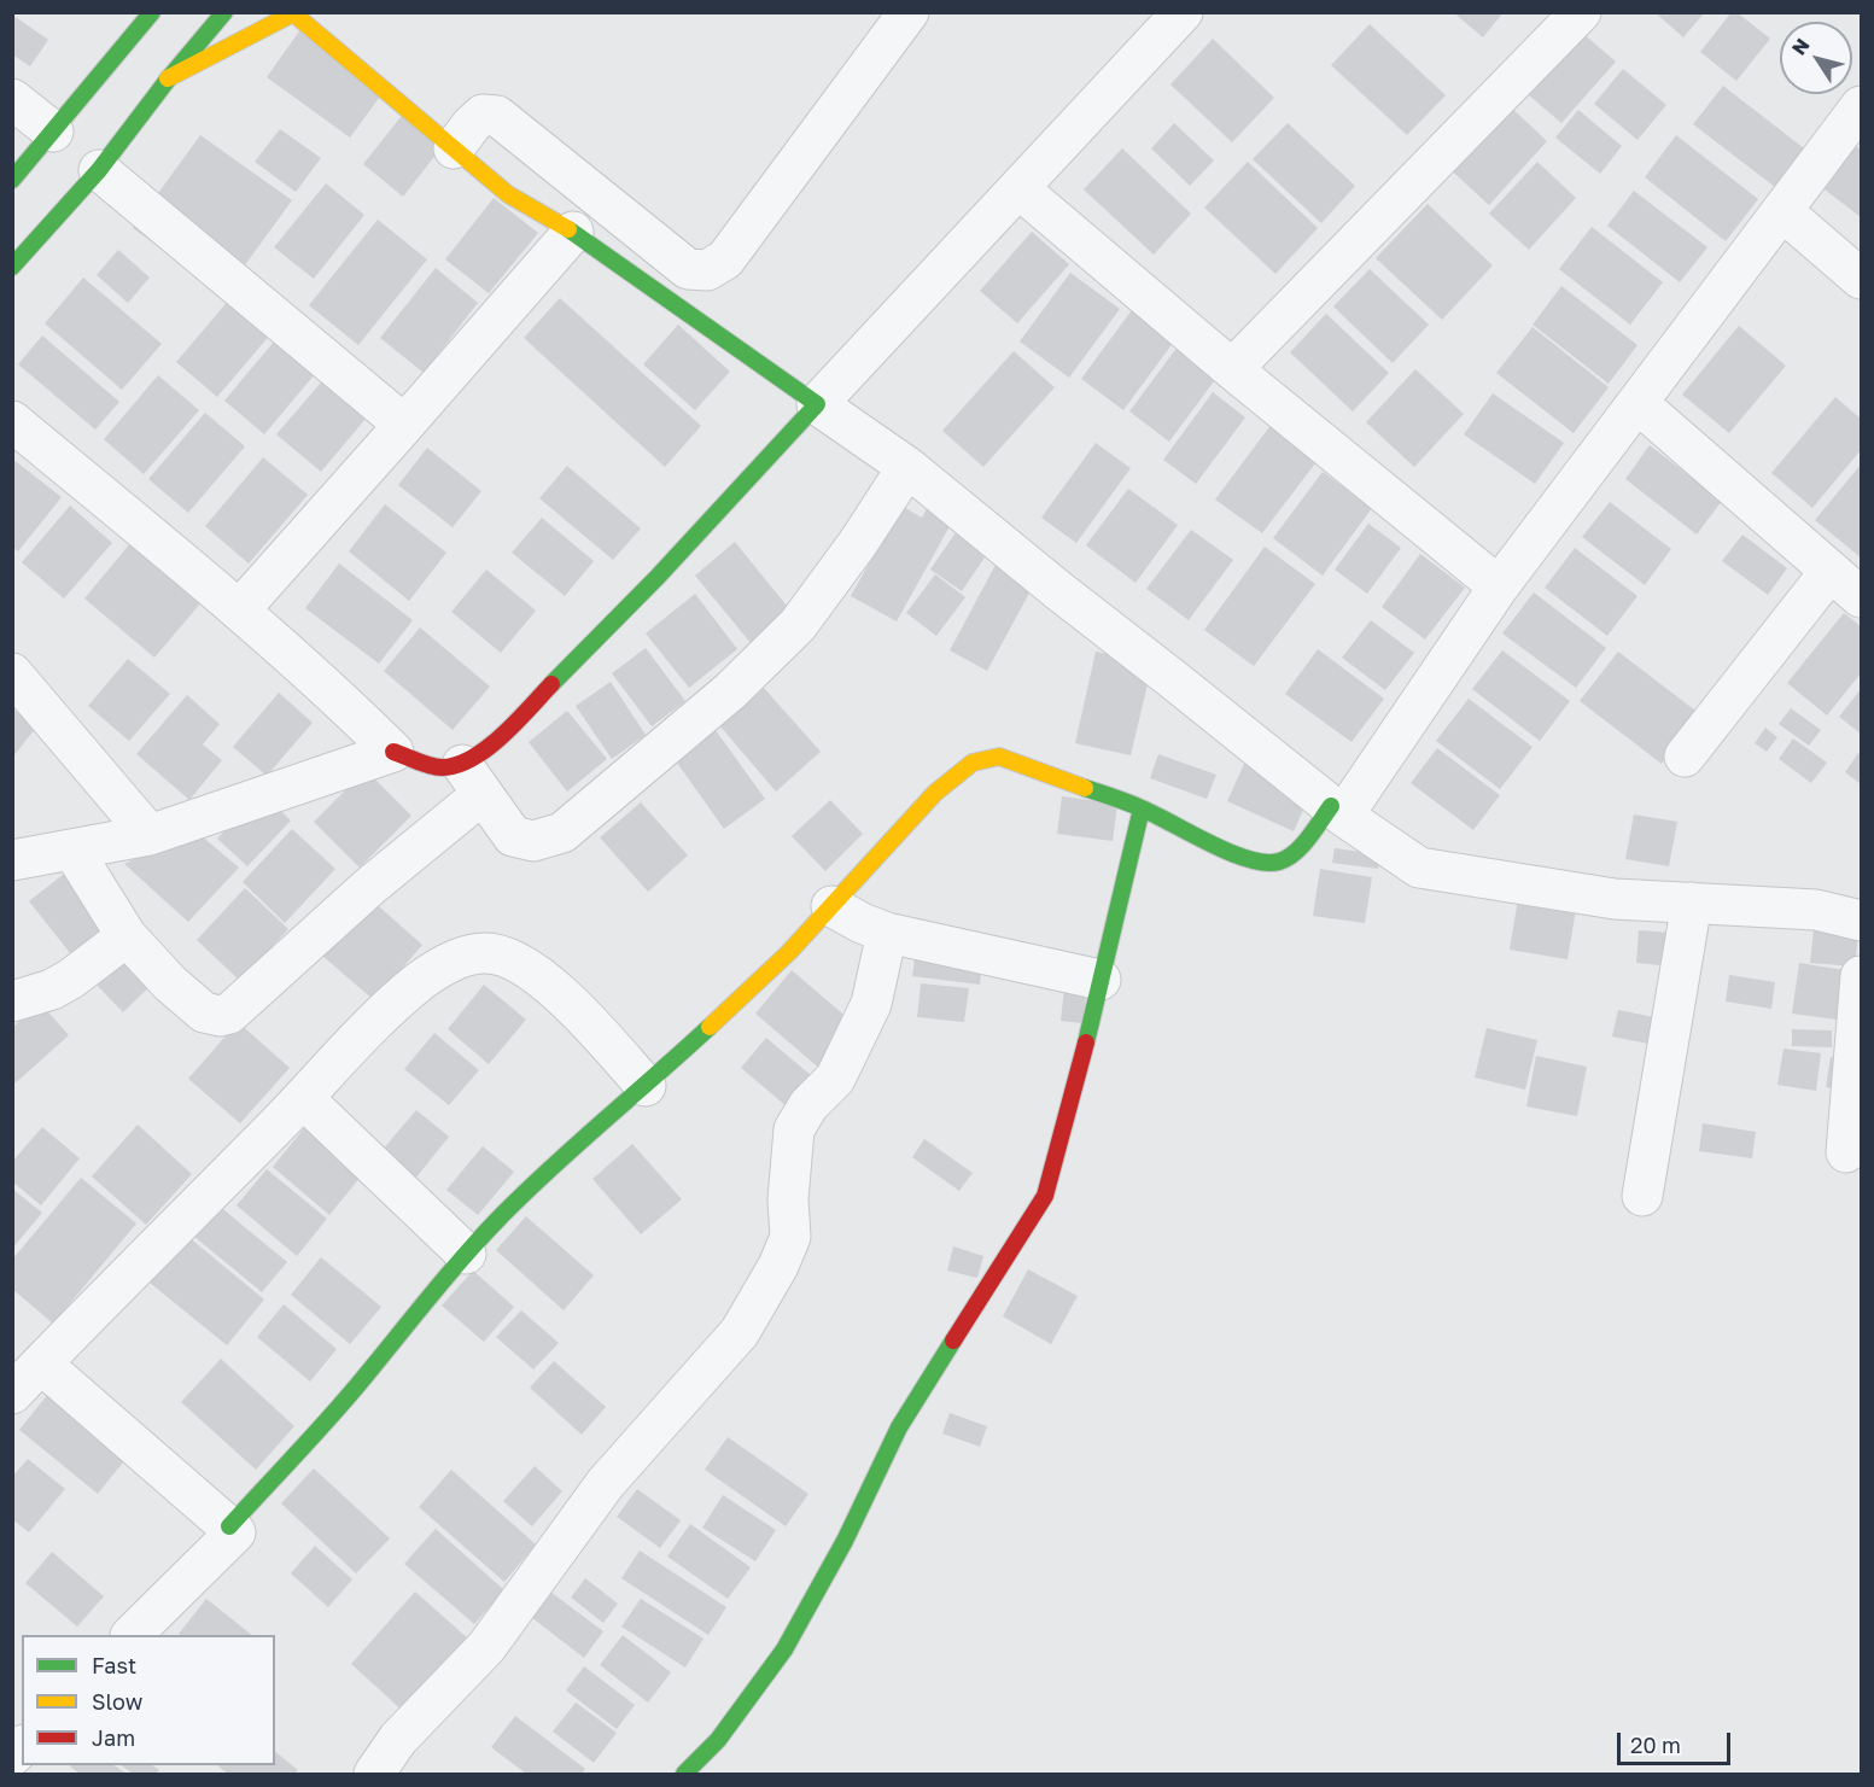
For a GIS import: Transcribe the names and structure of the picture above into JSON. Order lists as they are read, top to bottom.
{
  "legend": ["Fast", "Slow", "Jam"],
  "scale_bar": "20 m",
  "north": "top left"
}
